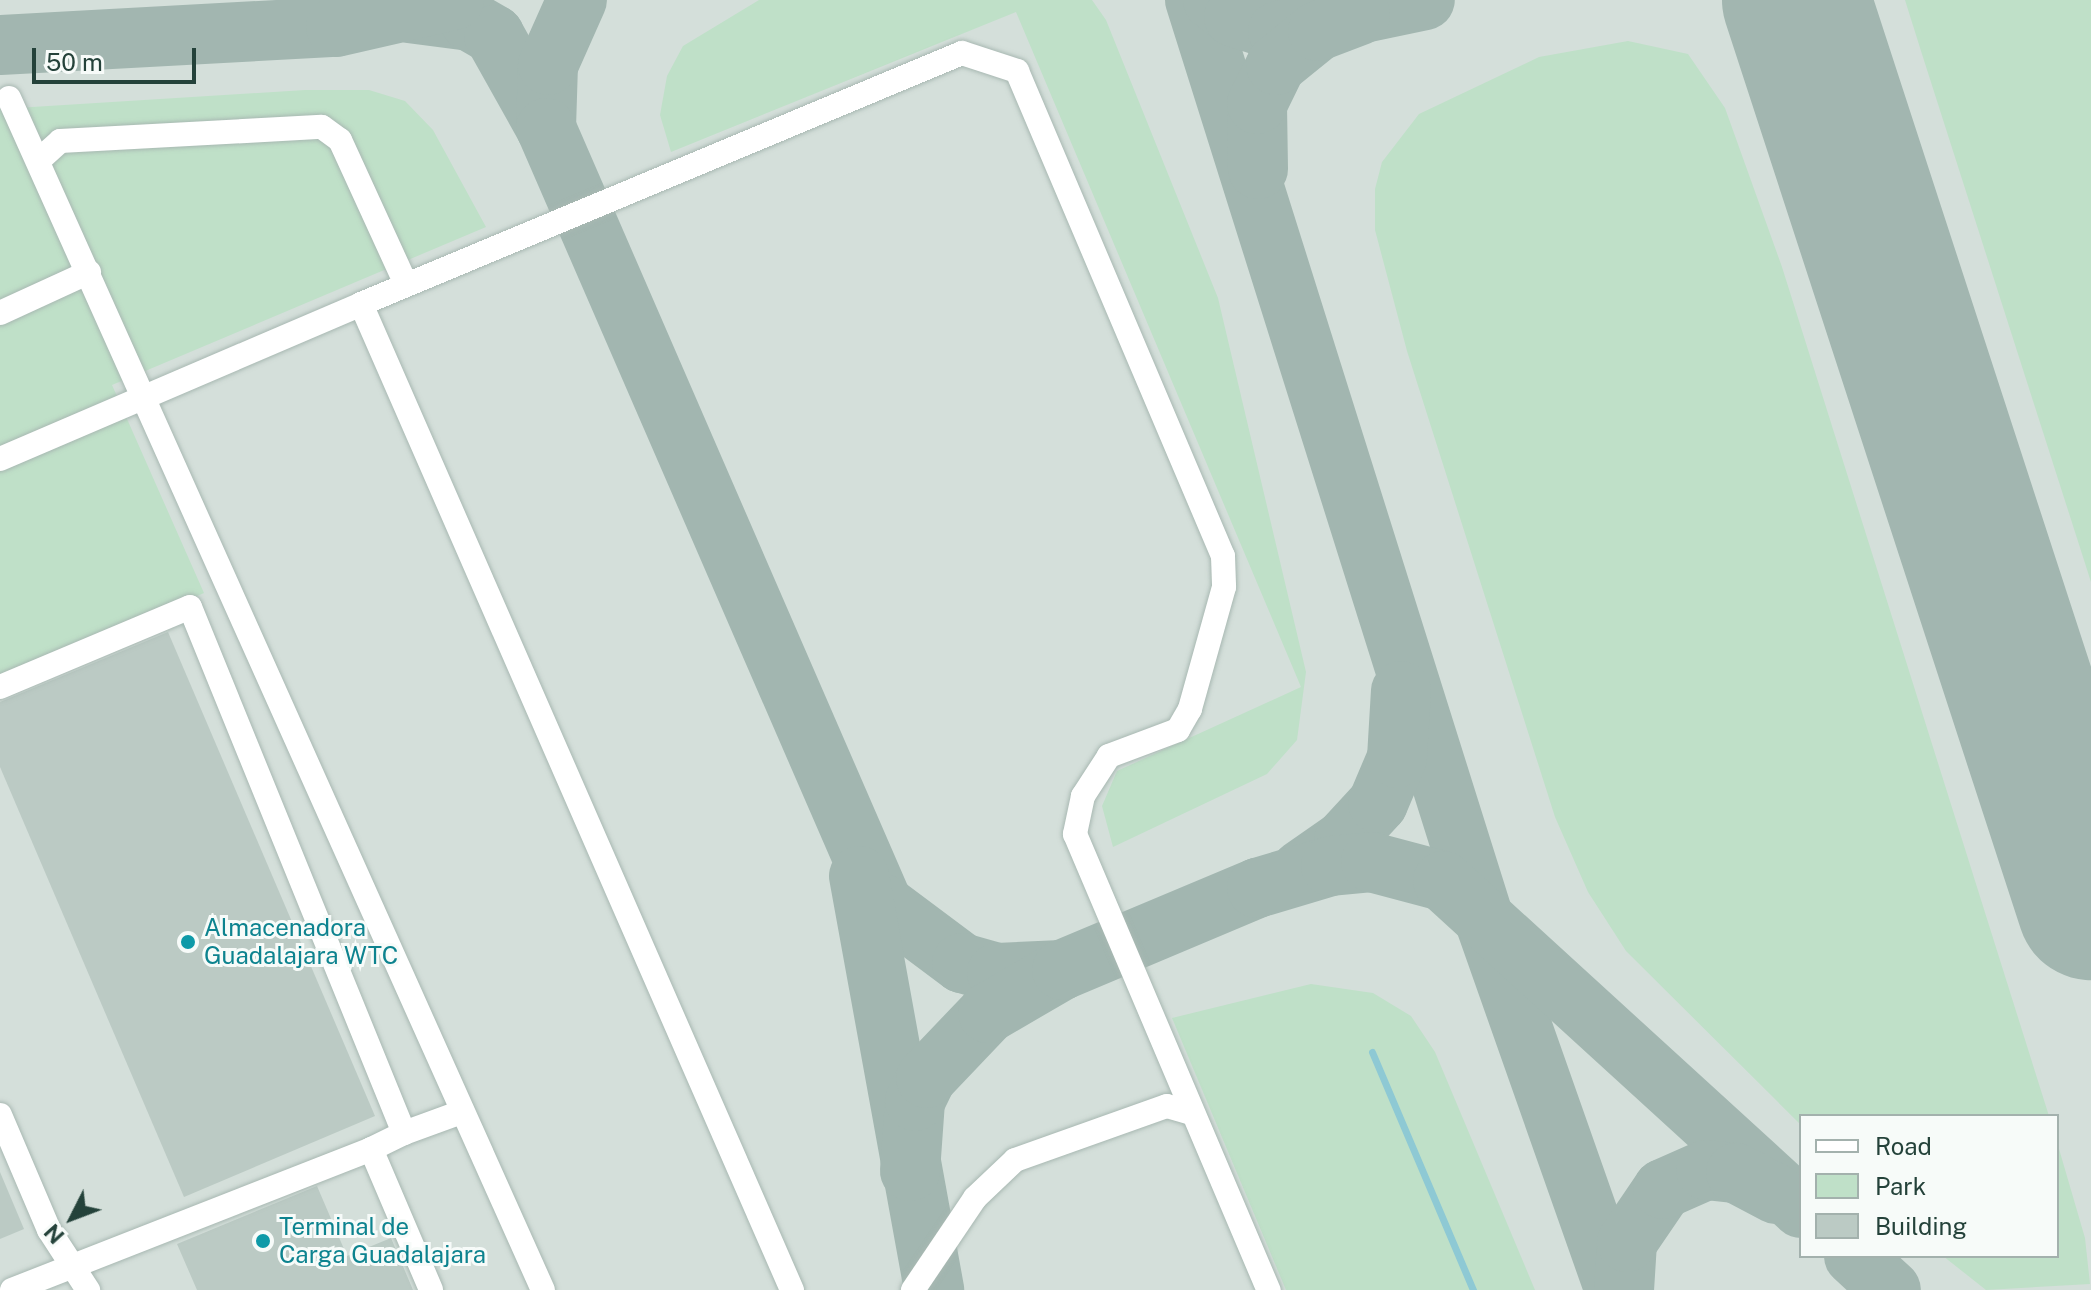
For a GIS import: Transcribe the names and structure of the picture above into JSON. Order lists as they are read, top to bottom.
{
  "places": ["Almacenadora Guadalajara WTC", "Terminal de Carga Guadalajara"],
  "legend": ["Road", "Park", "Building"],
  "scale_bar": "50 m",
  "north": "bottom left"
}
